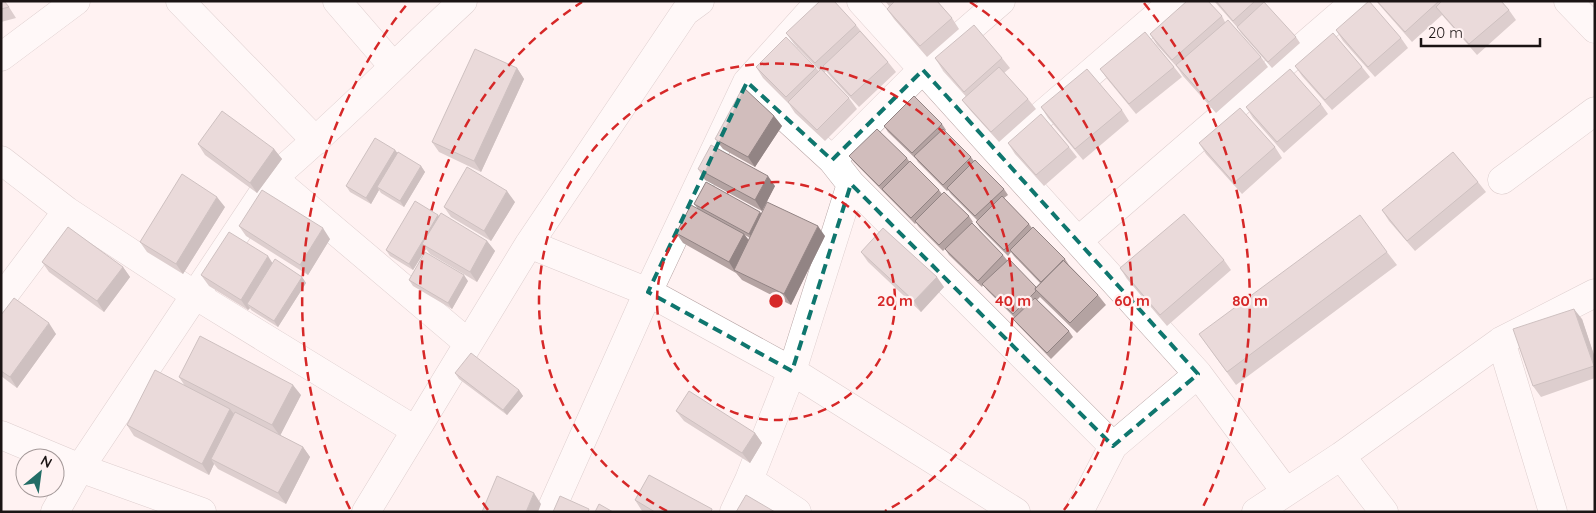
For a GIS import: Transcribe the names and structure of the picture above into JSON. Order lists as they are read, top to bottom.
{
  "scale_bar": "20 m",
  "north": "top right",
  "rings": [
    "20 m",
    "40 m",
    "60 m",
    "80 m"
  ]
}
